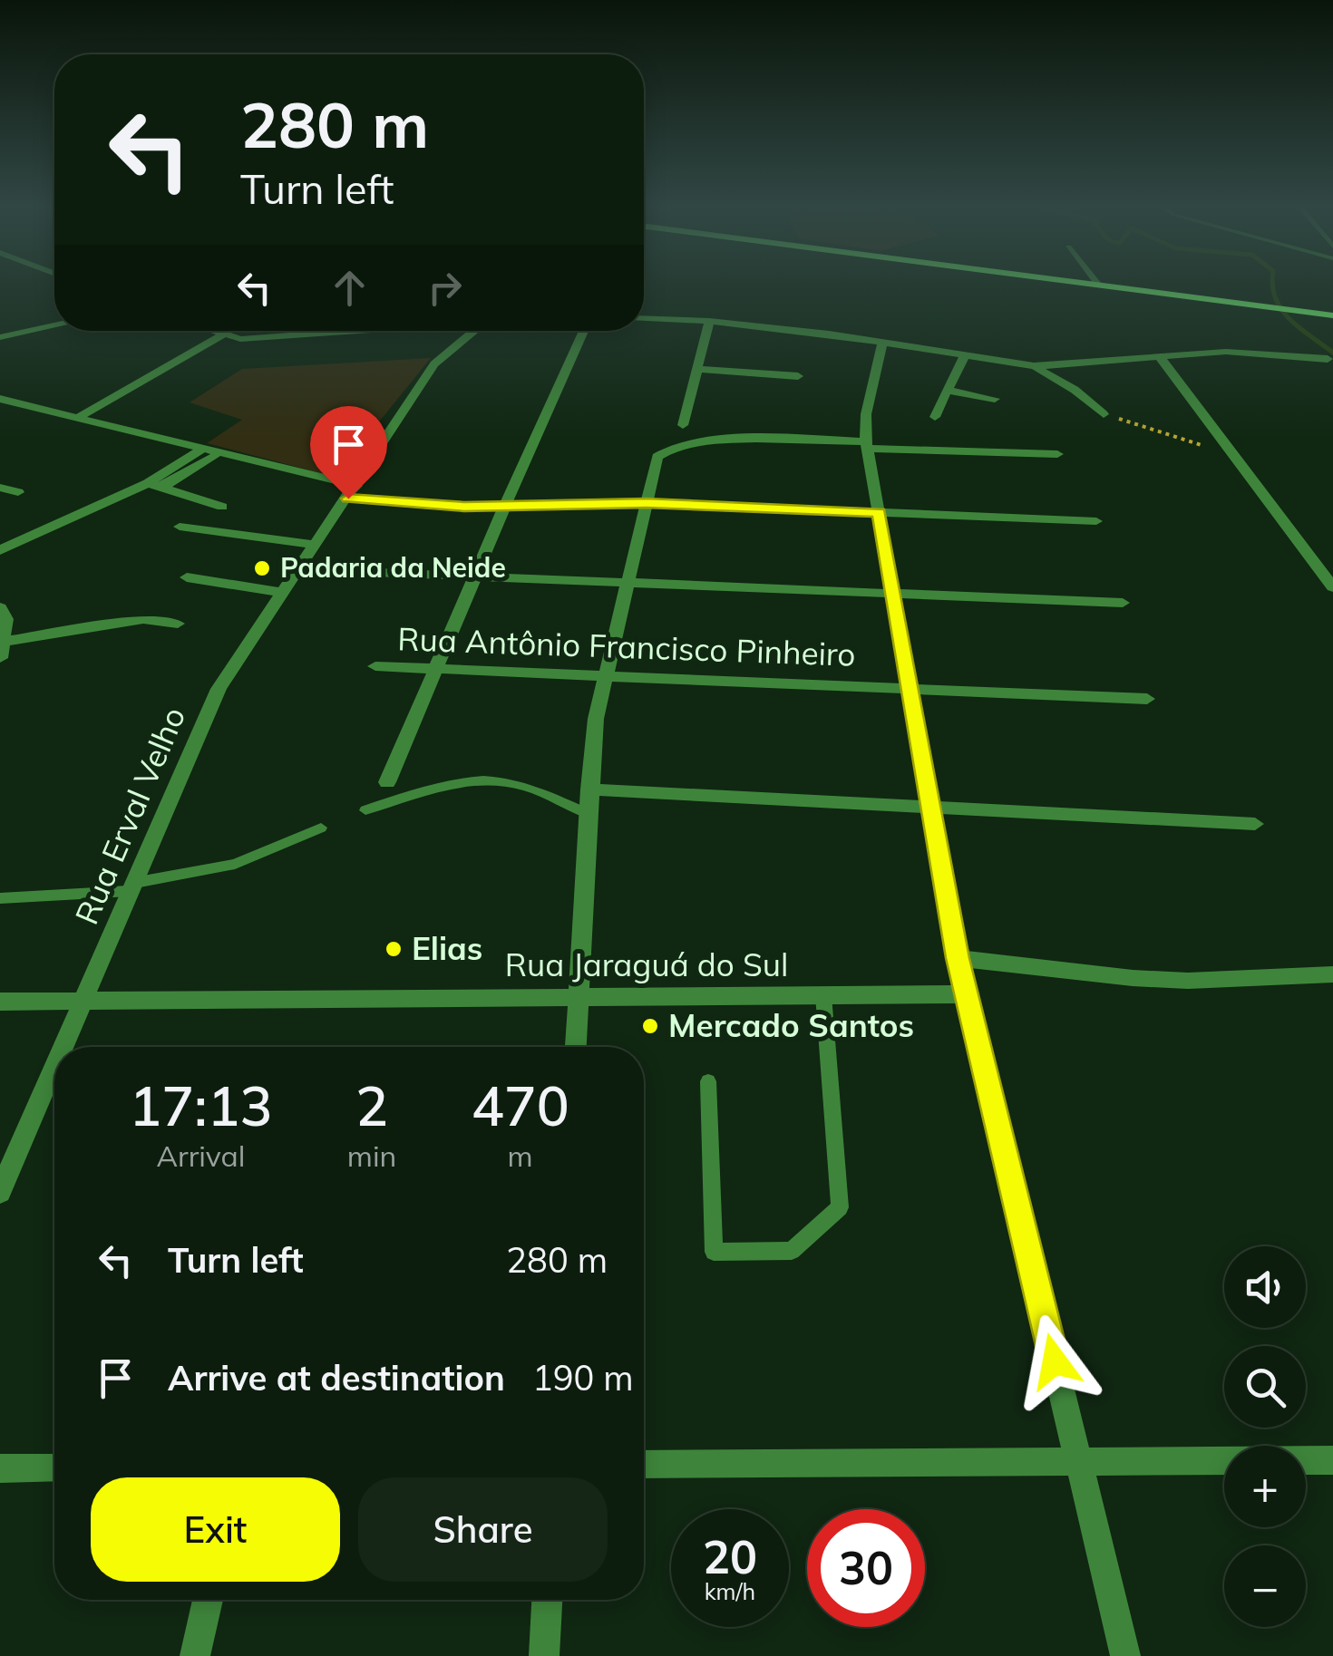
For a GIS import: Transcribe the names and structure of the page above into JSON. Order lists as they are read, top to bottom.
{
  "streets": {
    "street": ["Rua Antônio Francisco Pinheiro", "Rua Erval Velho", "Rua Jaraguá do Sul"]
  },
  "crossings": [
    ["Rua Erval Velho", "Rua Jaraguá do Sul"]
  ],
  "places": ["Padaria da Neide", "Elias", "Mercado Santos"],
  "page": {
    "turn": ["280 m", "Turn left"],
    "eta": [
      "17:13",
      "Arrival",
      "2",
      "min",
      "470",
      "m"
    ],
    "list": [
      {
        "name": "Turn left",
        "value": "280 m"
      },
      {
        "name": "Arrive at destination",
        "value": "190 m"
      }
    ],
    "map_buttons": ["+", "−"],
    "buttons": ["Exit", "Share"],
    "speed": "20 km/h",
    "limit": "30"
  }
}
